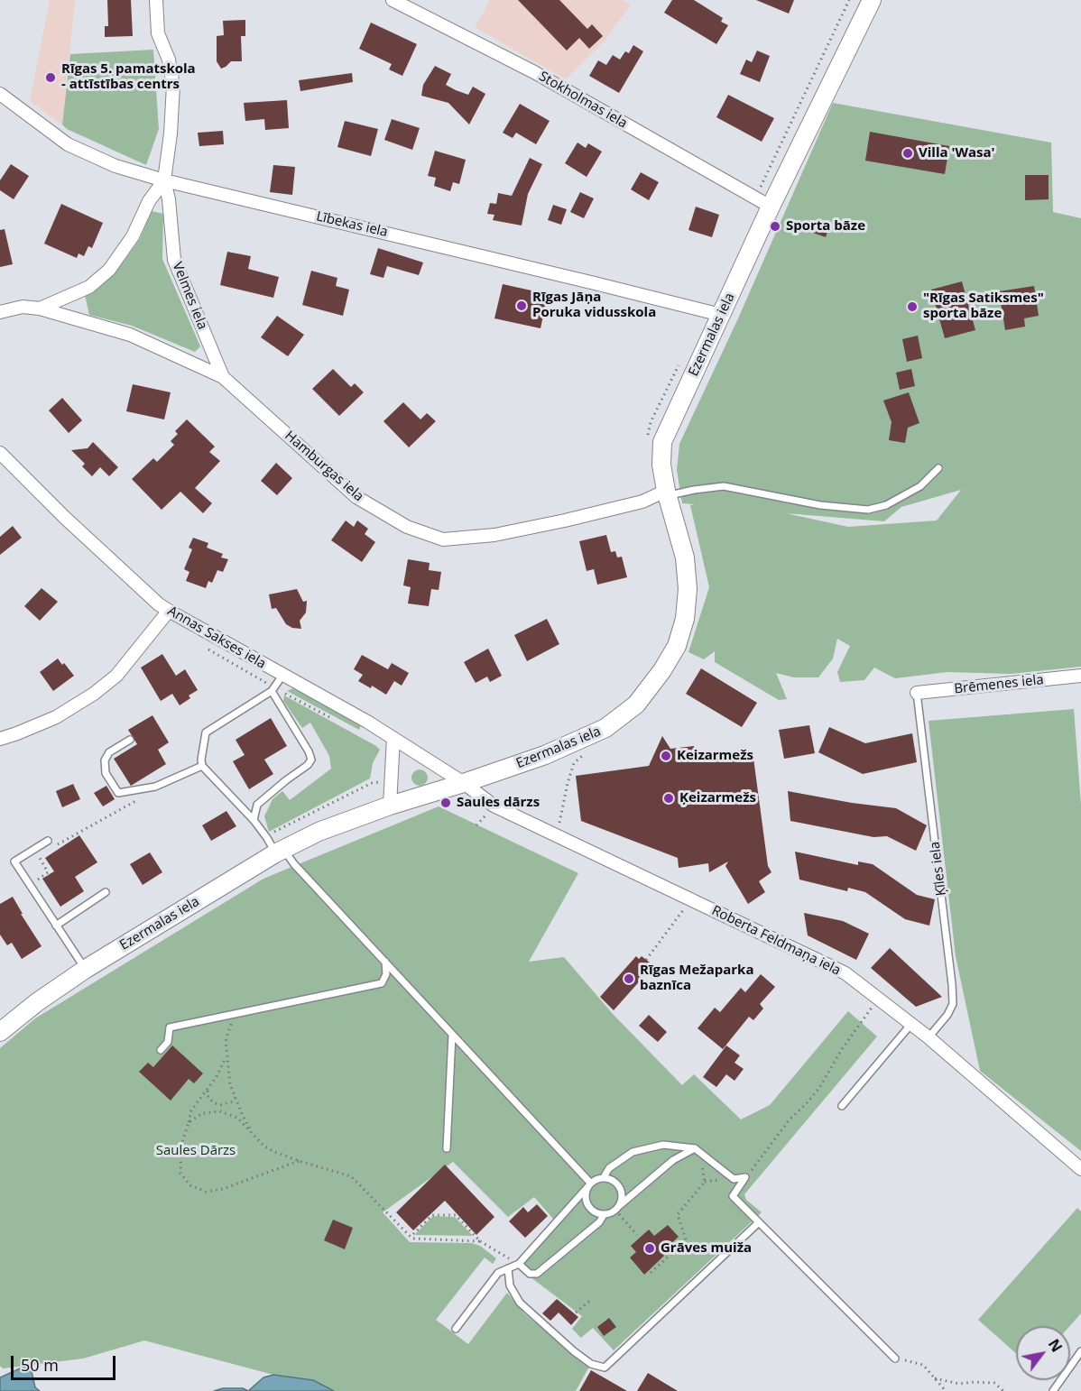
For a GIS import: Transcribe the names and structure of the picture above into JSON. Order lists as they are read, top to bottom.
{
  "streets": {
    "street": [
      "Stokholmas iela",
      "Lībekas iela",
      "Velmes iela",
      "Ezermalas iela",
      "Hamburgas iela",
      "Annas Sakses iela",
      "Brēmenes iela",
      "Roberta Feldmaņa iela"
    ],
    "lane": ["Ķīles iela"]
  },
  "crossings": [
    ["Stokholmas iela", "Ezermalas iela"],
    ["Lībekas iela", "Velmes iela"],
    ["Lībekas iela", "Ezermalas iela"],
    ["Velmes iela", "Hamburgas iela"],
    ["Ezermalas iela", "Hamburgas iela"],
    ["Ezermalas iela", "Annas Sakses iela"],
    ["Ezermalas iela", "Roberta Feldmaņa iela"],
    ["Annas Sakses iela", "Roberta Feldmaņa iela"],
    ["Brēmenes iela", "Ķīles iela"],
    ["Ķīles iela", "Roberta Feldmaņa iela"]
  ],
  "parks": ["Saules Dārzs"],
  "places": [
    "Rīgas 5. pamatskola - attīstības centrs",
    "Villa 'Wasa'",
    "Sporta bāze",
    "Rīgas Jāņa Poruka vidusskola",
    "\"Rīgas Satiksmes\" sporta bāze",
    "Keizarmežs",
    "Ķeizarmežs",
    "Saules dārzs",
    "Rīgas Mežaparka baznīca",
    "Grāves muiža"
  ],
  "scale_bar": "50 m",
  "north": "top right"
}
